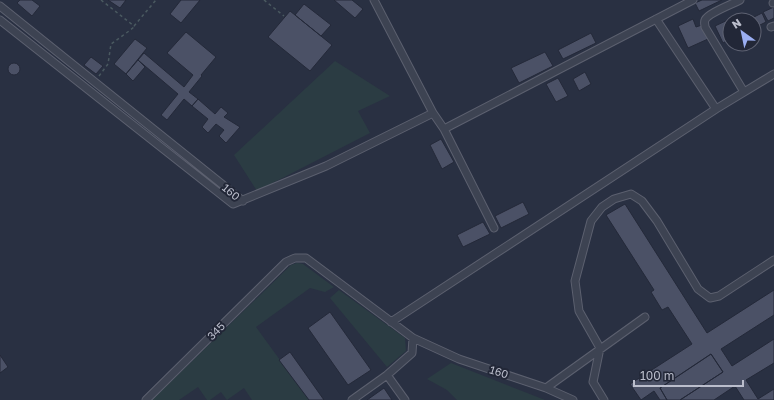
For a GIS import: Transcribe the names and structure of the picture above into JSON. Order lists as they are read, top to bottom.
{
  "streets": {
    "street": ["160", "345"]
  },
  "crossings": [
    ["160", "345"]
  ],
  "scale_bar": "100 m",
  "north": "top left"
}
